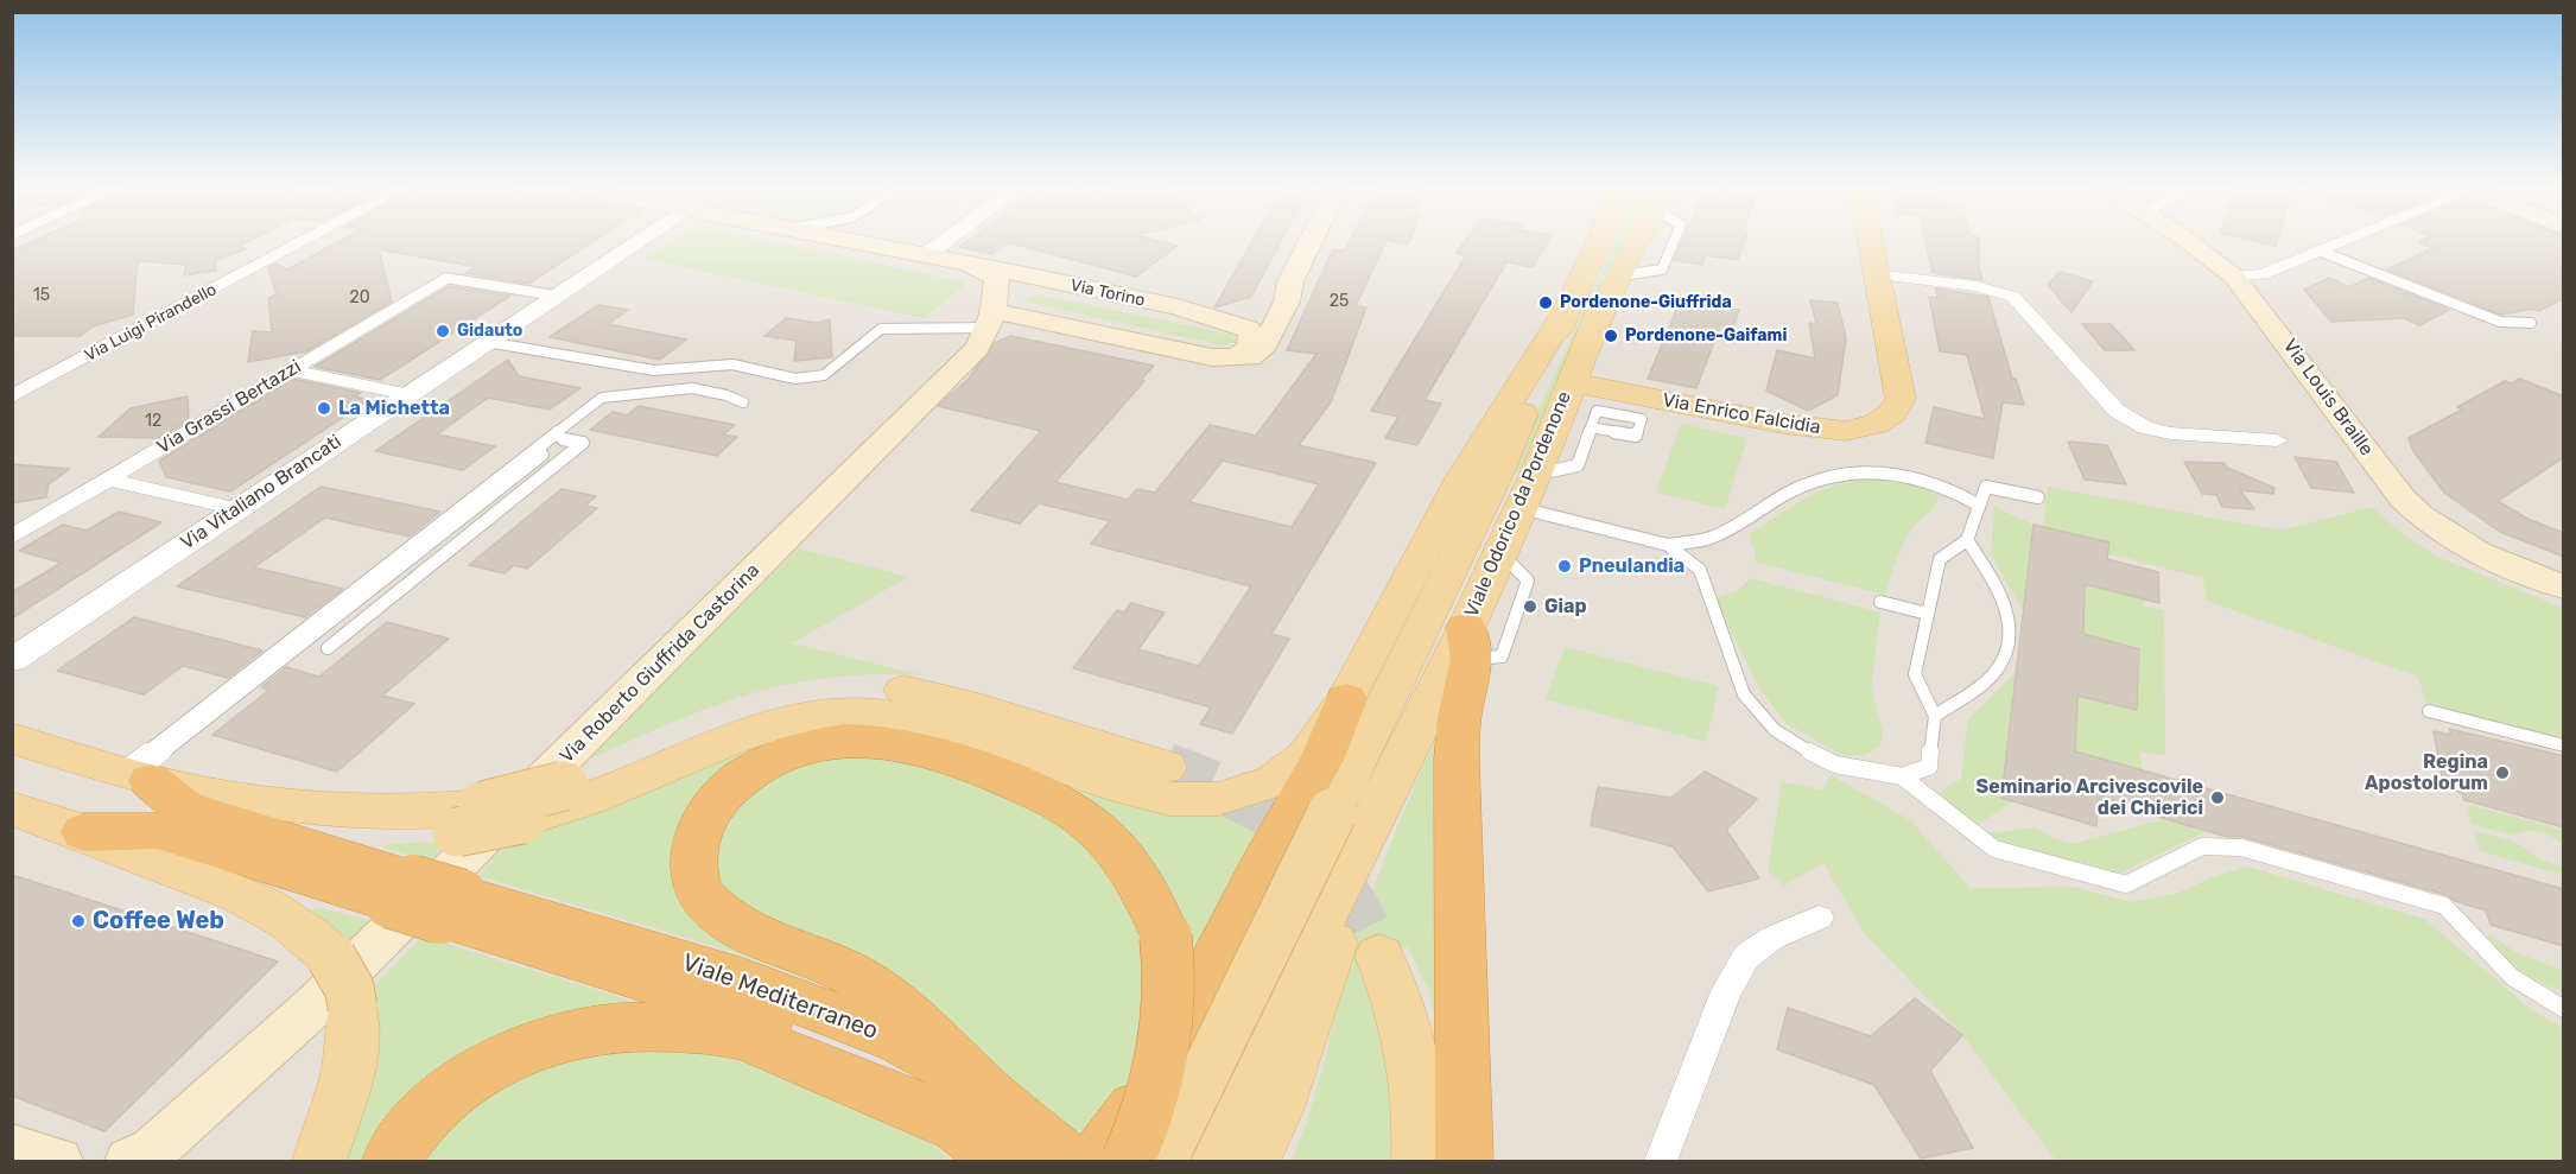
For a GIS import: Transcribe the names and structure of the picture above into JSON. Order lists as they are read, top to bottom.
{
  "streets": {
    "highway": ["Viale Mediterraneo"],
    "main road": [
      "Via Torino",
      "Via Louis Braille",
      "Via Enrico Falcidia",
      "Viale Odorico da Pordenone",
      "Via Roberto Giuffrida Castorina"
    ],
    "street": ["Via Luigi Pirandello", "Via Grassi Bertazzi", "Via Vitaliano Brancati"]
  },
  "crossings": [
    ["Via Torino", "Via Roberto Giuffrida Castorina"],
    ["Via Enrico Falcidia", "Viale Odorico da Pordenone"]
  ],
  "places": [
    "Pordenone-Giuffrida",
    "Gidauto",
    "Pordenone-Gaifami",
    "La Michetta",
    "Pneulandia",
    "Giap",
    "Regina Apostolorum",
    "Seminario Arcivescovile dei Chierici",
    "Coffee Web"
  ],
  "house_numbers": [
    "15",
    "20",
    "25",
    "12"
  ]
}
